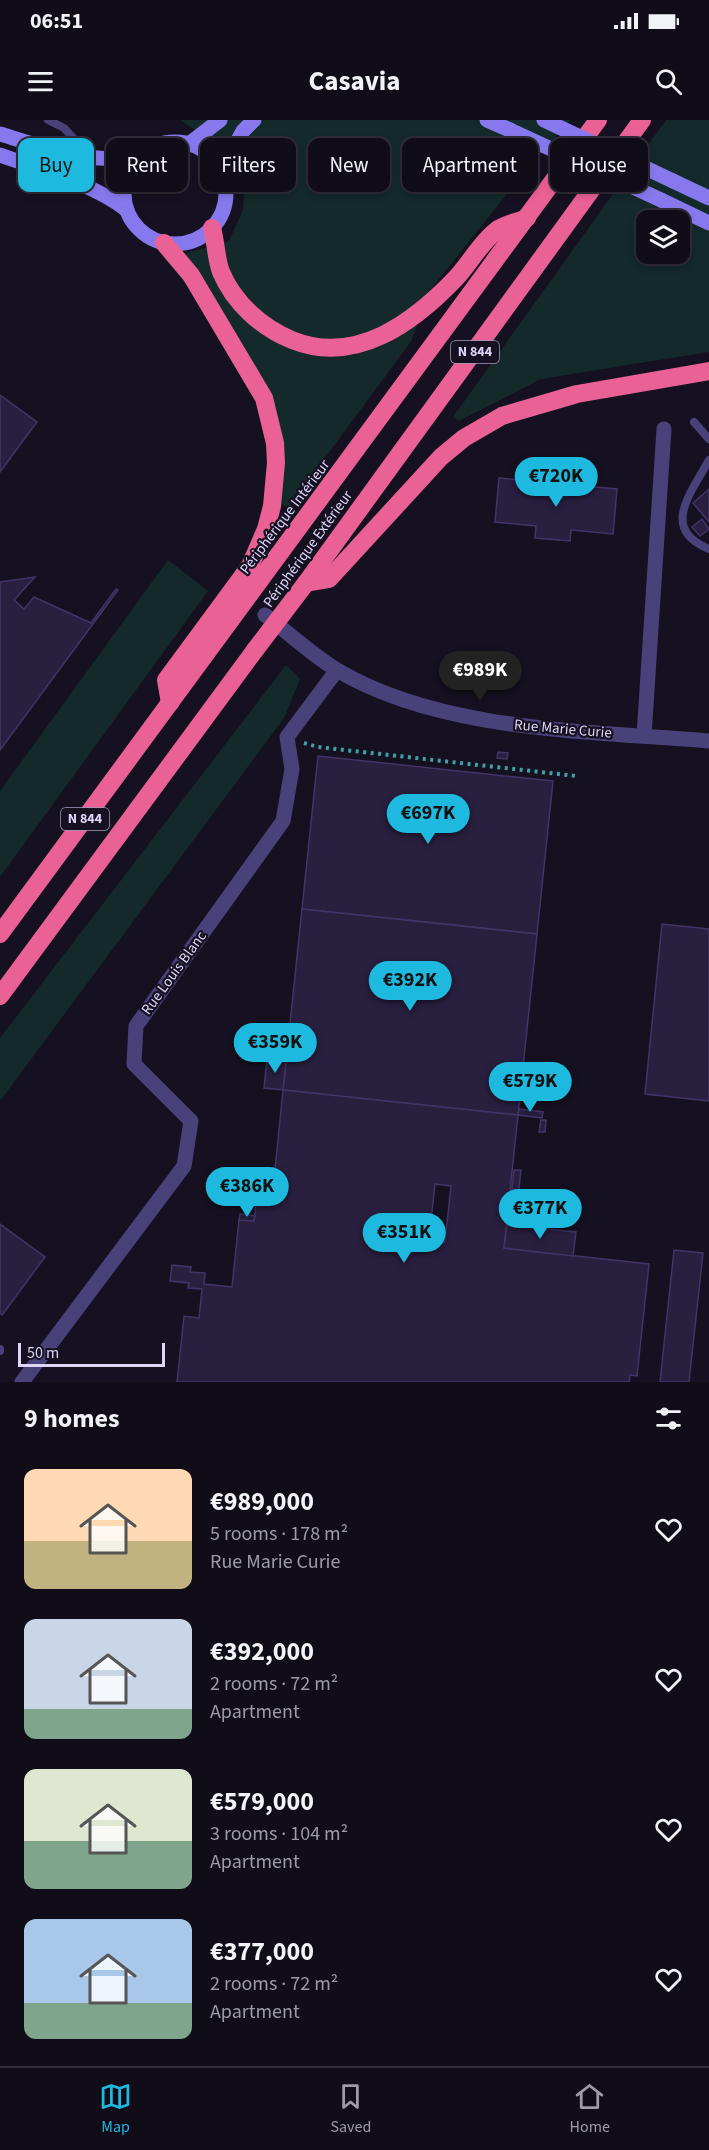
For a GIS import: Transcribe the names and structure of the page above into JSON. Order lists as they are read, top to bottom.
{
  "streets": {
    "highway": ["N 844", "Périphérique Intérieur", "Périphérique Extérieur"],
    "street": ["Rue Marie Curie", "Rue Louis Blanc"]
  },
  "crossings": [
    ["N 844", "Périphérique Intérieur"]
  ],
  "scale_bar": "50 m",
  "page": {
    "status": "06:51",
    "header": "Casavia",
    "chip": [
      "Buy",
      "Rent",
      "Filters",
      "New",
      "Apartment",
      "House"
    ],
    "price": [
      "€720K",
      "€989K",
      "€697K",
      "€392K",
      "€359K",
      "€579K",
      "€386K",
      "€377K",
      "€351K"
    ],
    "scale": "50 m",
    "heading": "9 homes",
    "list": [
      {
        "name": "€989,000",
        "note": "5 rooms · 178 m² · Rue Marie Curie"
      },
      {
        "name": "€392,000",
        "note": "2 rooms · 72 m² · Apartment"
      },
      {
        "name": "€579,000",
        "note": "3 rooms · 104 m² · Apartment"
      },
      {
        "name": "€377,000",
        "note": "2 rooms · 72 m² · Apartment"
      }
    ],
    "tabs": ["Map", "Saved", "Home"]
  }
}
